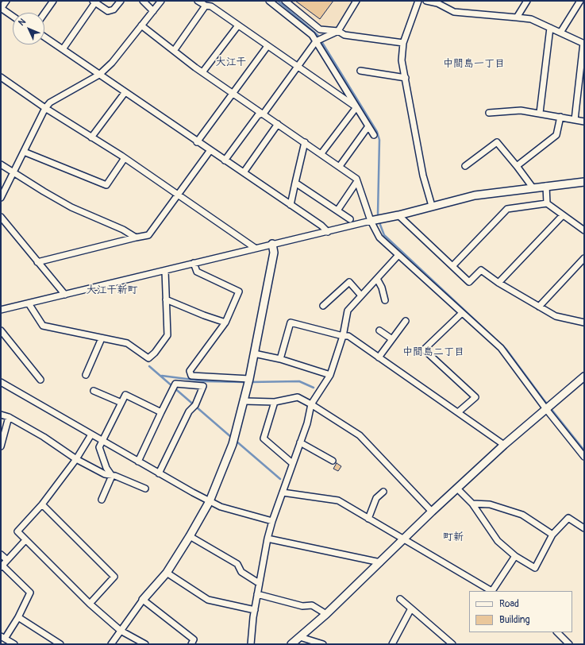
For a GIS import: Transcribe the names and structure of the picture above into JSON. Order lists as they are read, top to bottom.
{
  "districts": [
    "大江干",
    "中間島一丁目",
    "大江干新町",
    "中間島二丁目",
    "町新"
  ],
  "legend": ["Road", "Building"],
  "north": "top left"
}
